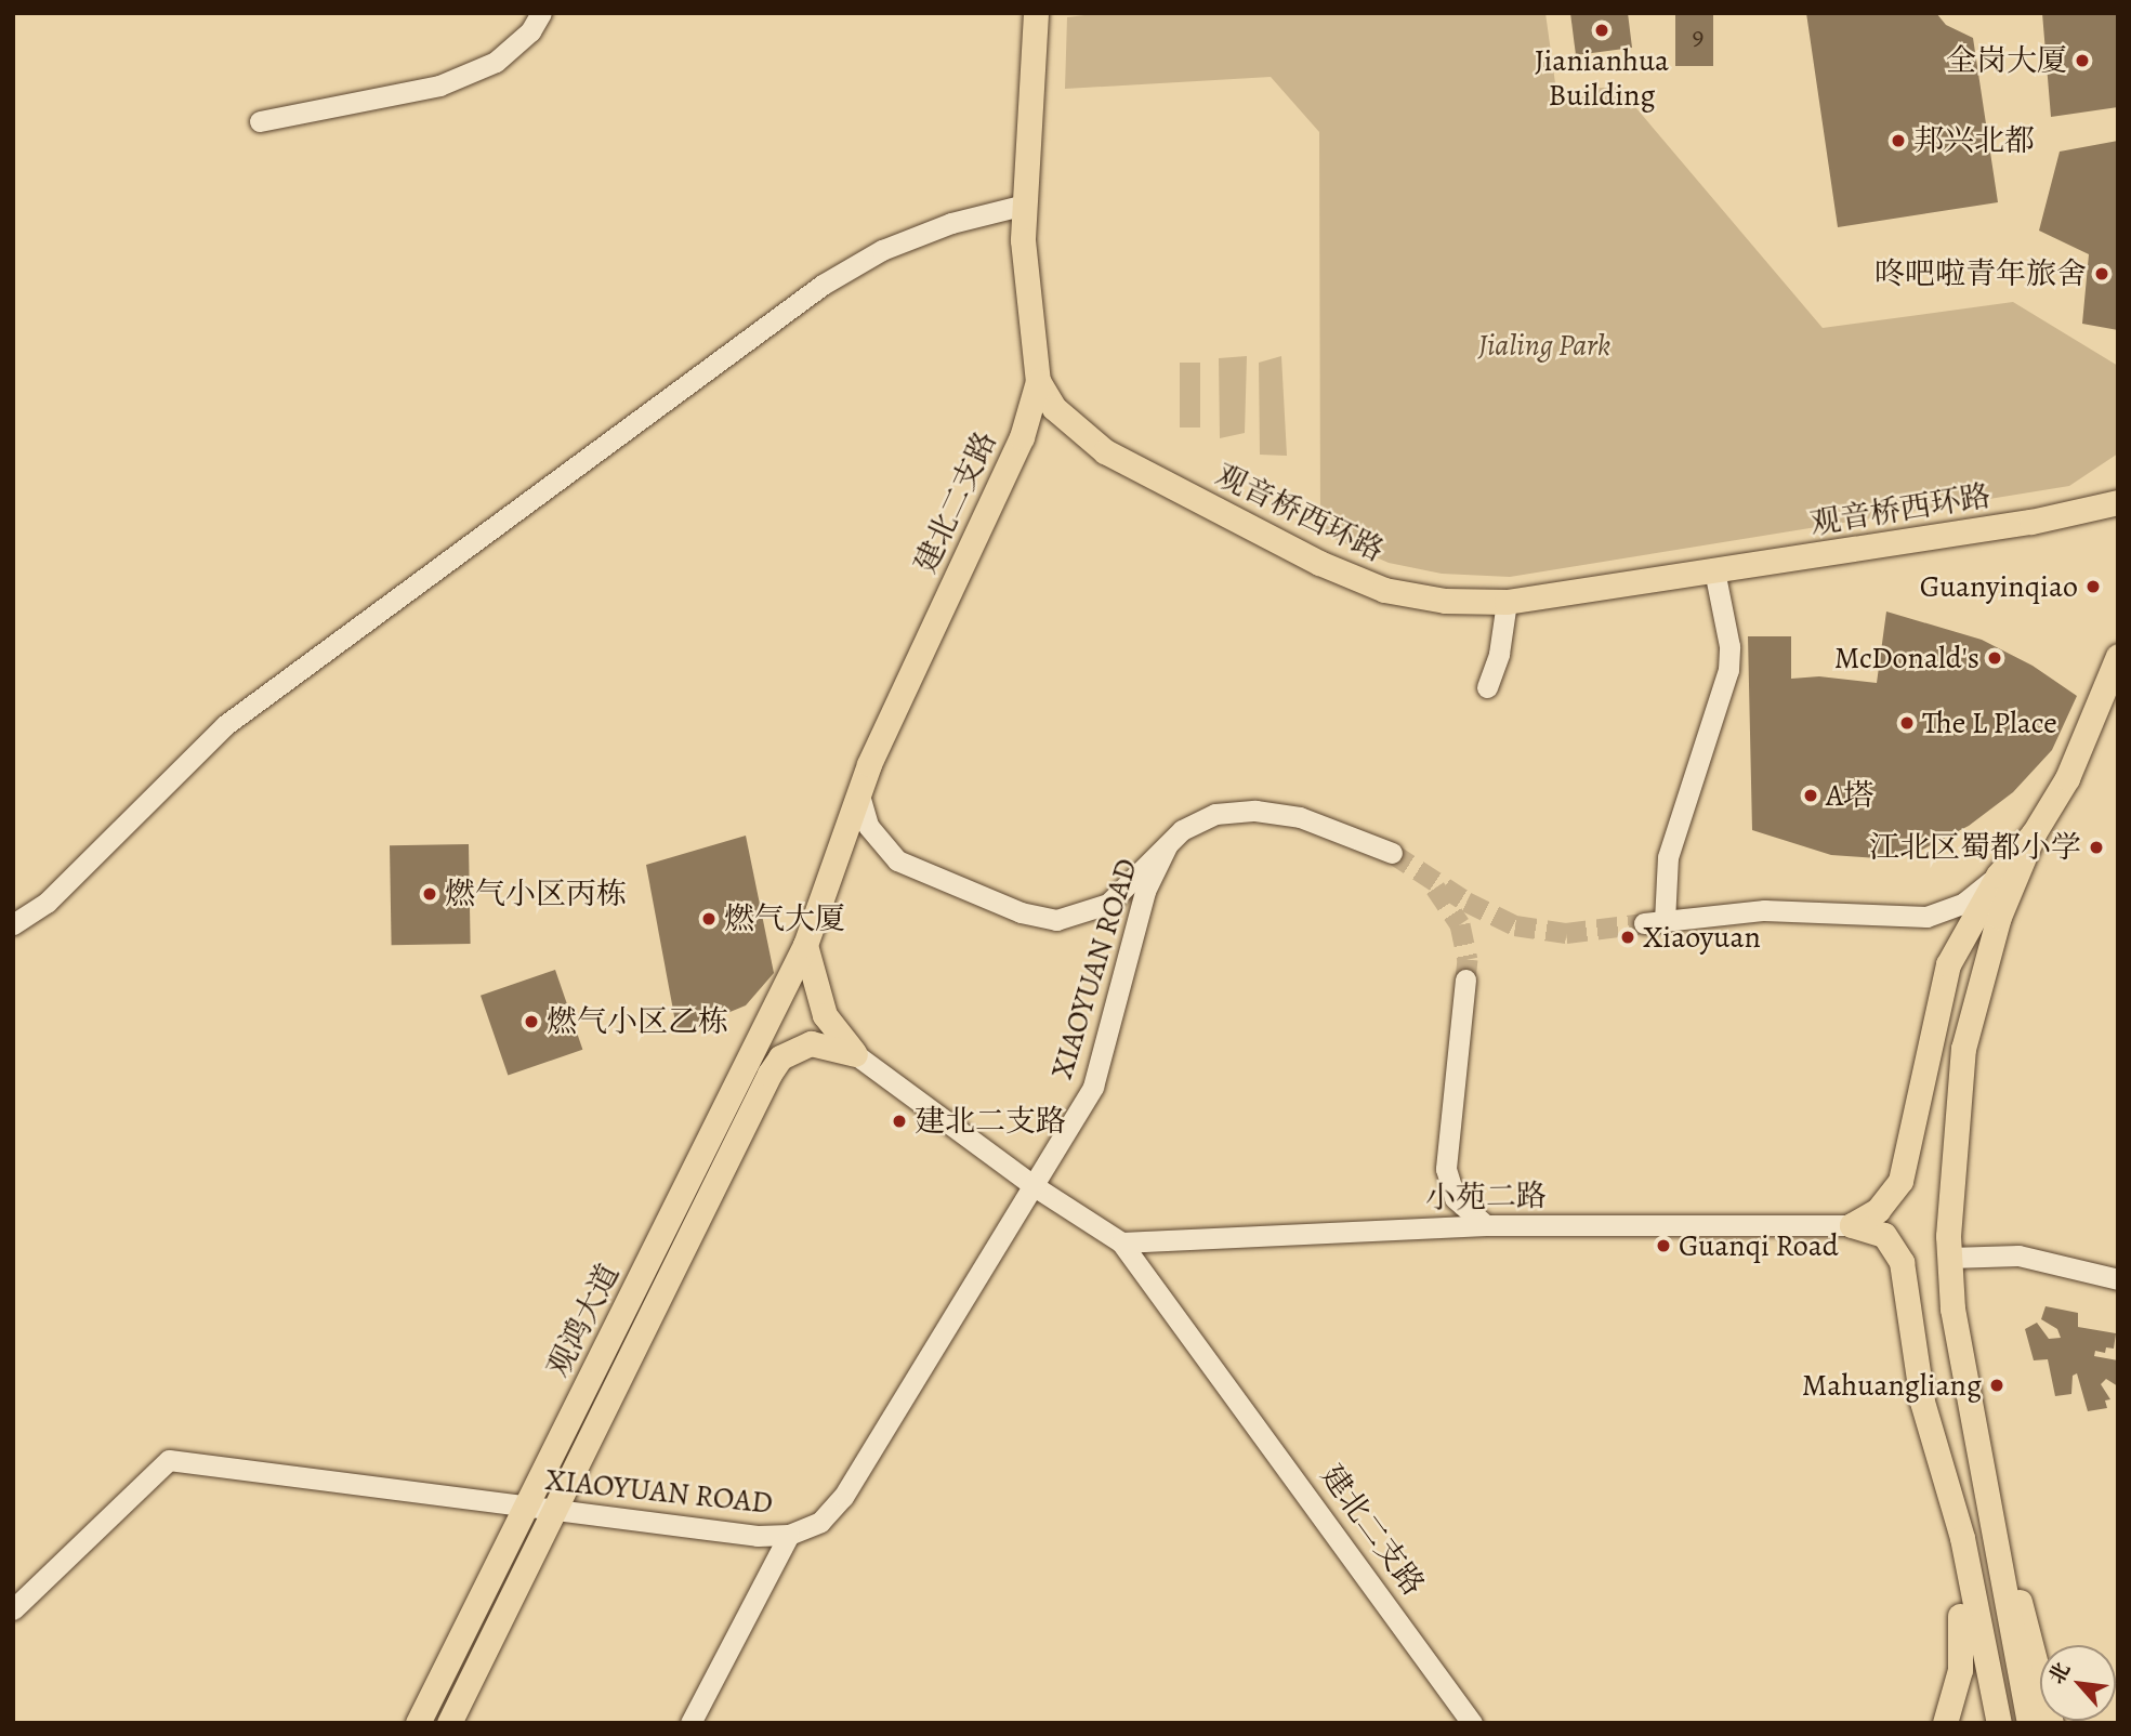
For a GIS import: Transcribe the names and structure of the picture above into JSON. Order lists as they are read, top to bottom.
{
  "streets": {
    "main road": ["建北二支路", "观音桥西环路", "观鸿大道"],
    "street": ["XIAOYUAN ROAD", "小苑二路"]
  },
  "crossings": [
    ["建北二支路", "观音桥西环路"],
    ["建北二支路", "XIAOYUAN ROAD"],
    ["建北二支路", "小苑二路"],
    ["建北二支路", "观鸿大道"],
    ["XIAOYUAN ROAD", "观鸿大道"]
  ],
  "parks": ["Jialing Park"],
  "places": [
    "Jianianhua Building",
    "全岗大厦",
    "邦兴北都",
    "咚吧啦青年旅舍",
    "Guanyinqiao",
    "McDonald's",
    "The L Place",
    "A塔",
    "江北区蜀都小学",
    "燃气小区丙栋",
    "燃气大厦",
    "Xiaoyuan",
    "燃气小区乙栋",
    "建北二支路",
    "Guanqi Road",
    "Mahuangliang"
  ],
  "house_numbers": ["9"],
  "north": "top left"
}
